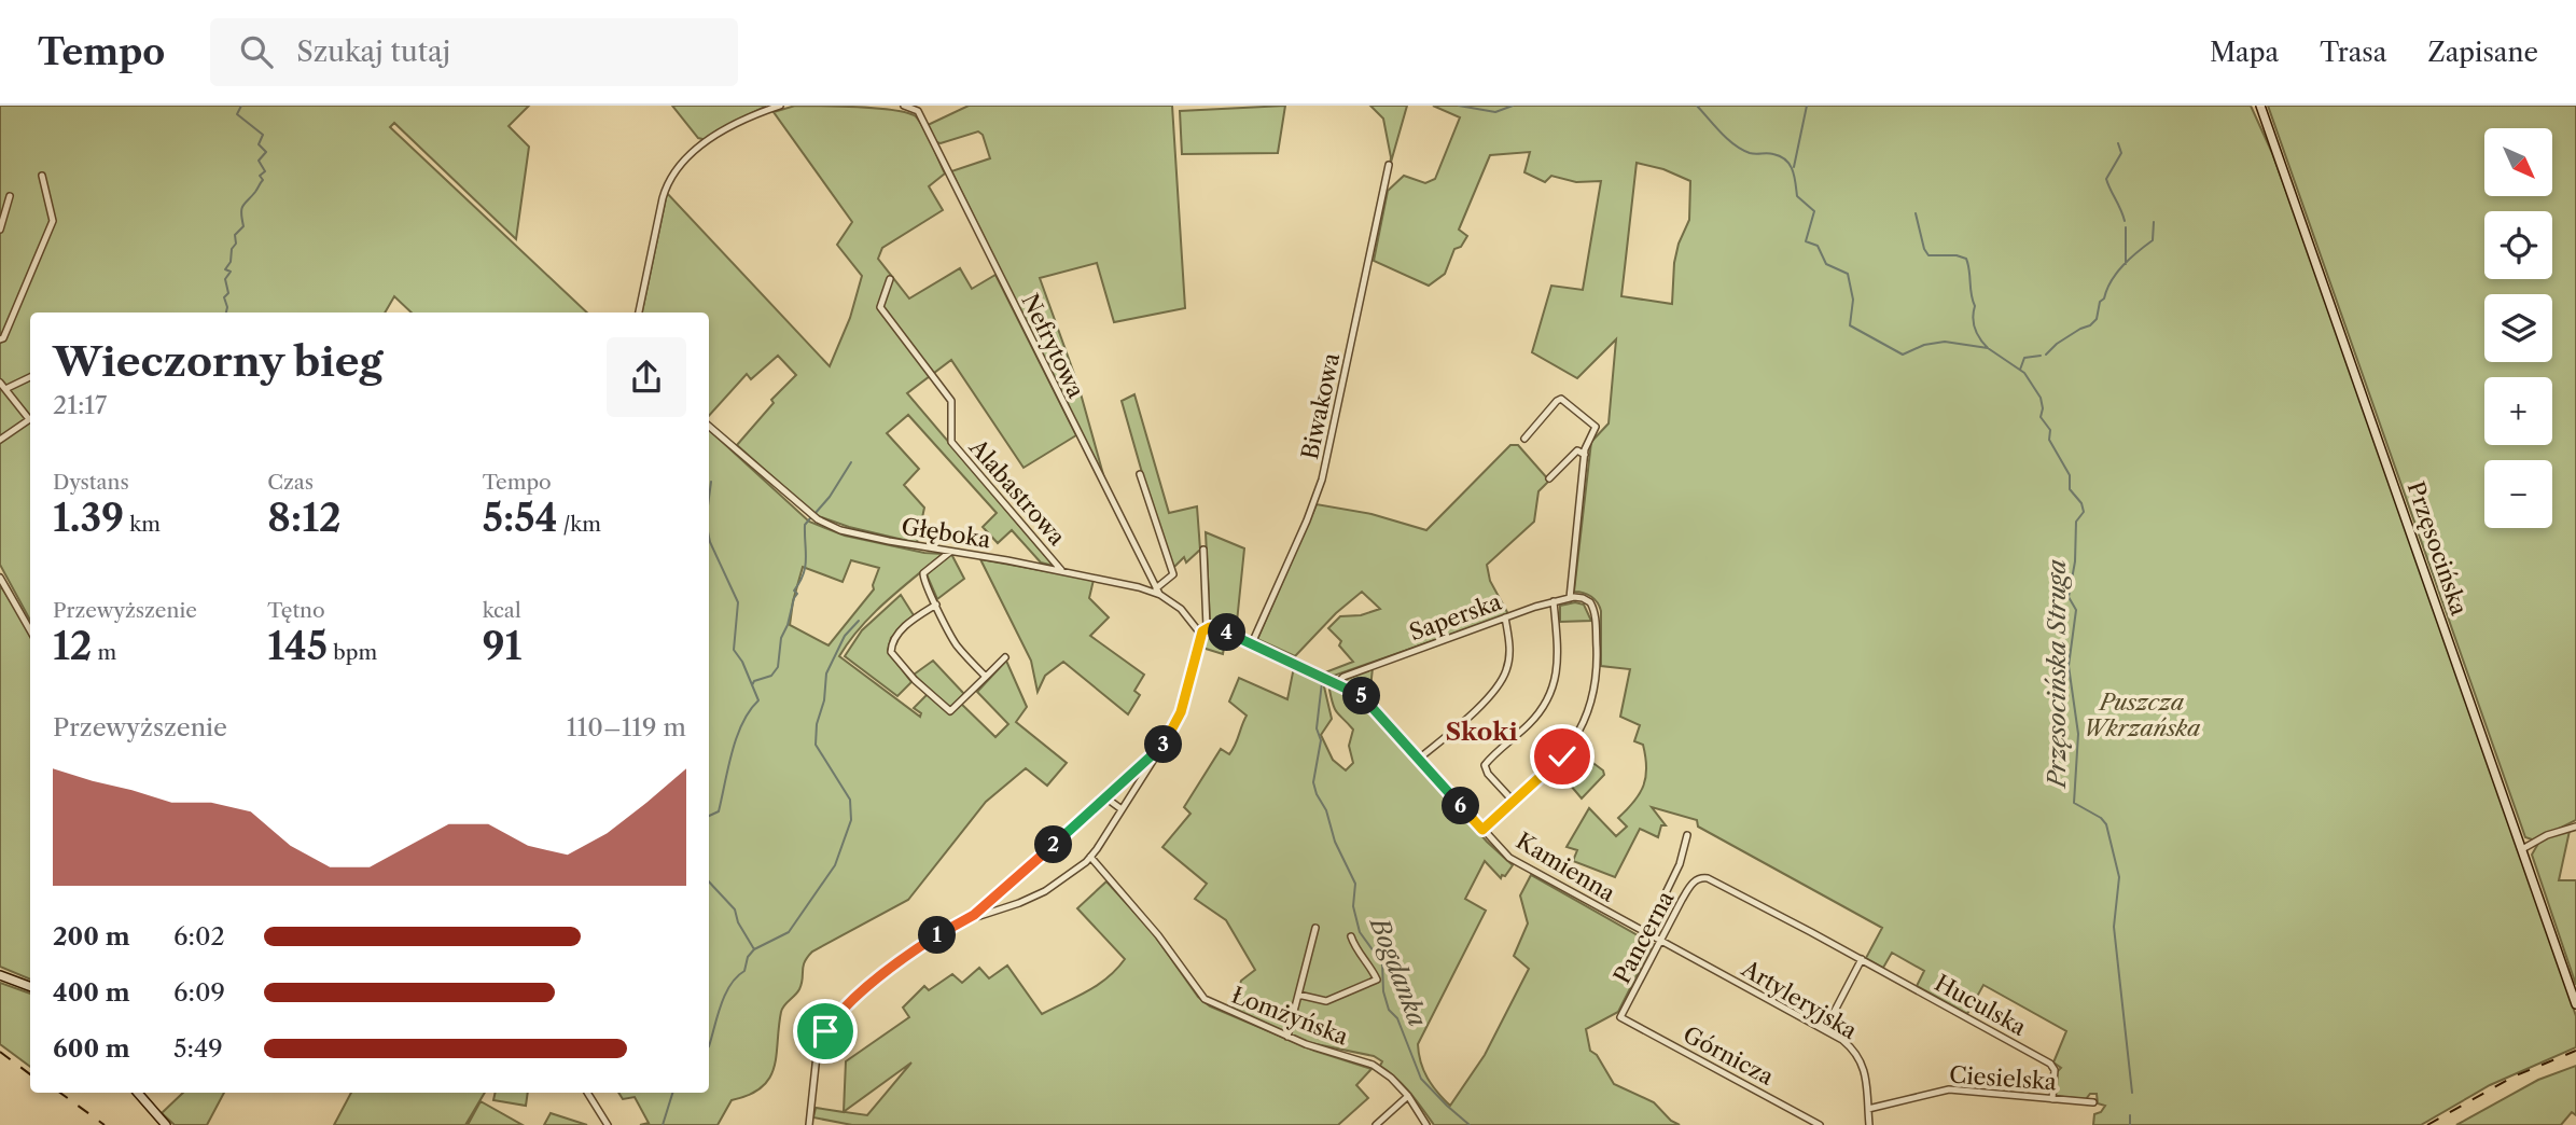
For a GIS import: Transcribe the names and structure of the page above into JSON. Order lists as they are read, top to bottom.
{
  "streets": {
    "street": [
      "Nefrytowa",
      "Biwakowa",
      "Alabastrowa",
      "Głęboka",
      "Przęsocińska",
      "Saperska",
      "Kamienna",
      "Pancerna",
      "Artyleryjska",
      "Huculska",
      "Łomżyńska",
      "Górnicza",
      "Ciesielska"
    ]
  },
  "crossings": [
    ["Nefrytowa", "Głęboka"],
    ["Biwakowa", "Kamienna"],
    ["Alabastrowa", "Głęboka"],
    ["Saperska", "Kamienna"],
    ["Kamienna", "Pancerna"],
    ["Kamienna", "Artyleryjska"],
    ["Pancerna", "Artyleryjska"],
    ["Pancerna", "Huculska"],
    ["Pancerna", "Górnicza"],
    ["Artyleryjska", "Ciesielska"],
    ["Huculska", "Ciesielska"]
  ],
  "districts": ["Skoki"],
  "water": ["Przęsocińska Struga", "Bogdanka"],
  "parks": ["Puszcza Wkrzańska"],
  "north": "bottom right",
  "page": {
    "header": "Tempo",
    "search": "Szukaj tutaj",
    "nav": ["Mapa", "Trasa", "Zapisane"],
    "map_buttons": ["+", "−"],
    "heading": ["Wieczorny bieg", "21:17"],
    "stats": [
      ["Dystans", "1.39 km"],
      ["Czas", "8:12"],
      ["Tempo", "5:54 /km"],
      ["Przewyższenie", "12 m"],
      ["Tętno", "145 bpm"],
      ["kcal", "91"]
    ],
    "pins": [
      "4",
      "5",
      "3",
      "6",
      "2",
      "1"
    ],
    "chart": ["Przewyższenie", "110–119 m"],
    "list": [
      {
        "name": "200 m",
        "note": "6:02"
      },
      {
        "name": "400 m",
        "note": "6:09"
      },
      {
        "name": "600 m",
        "note": "5:49"
      }
    ]
  }
}
